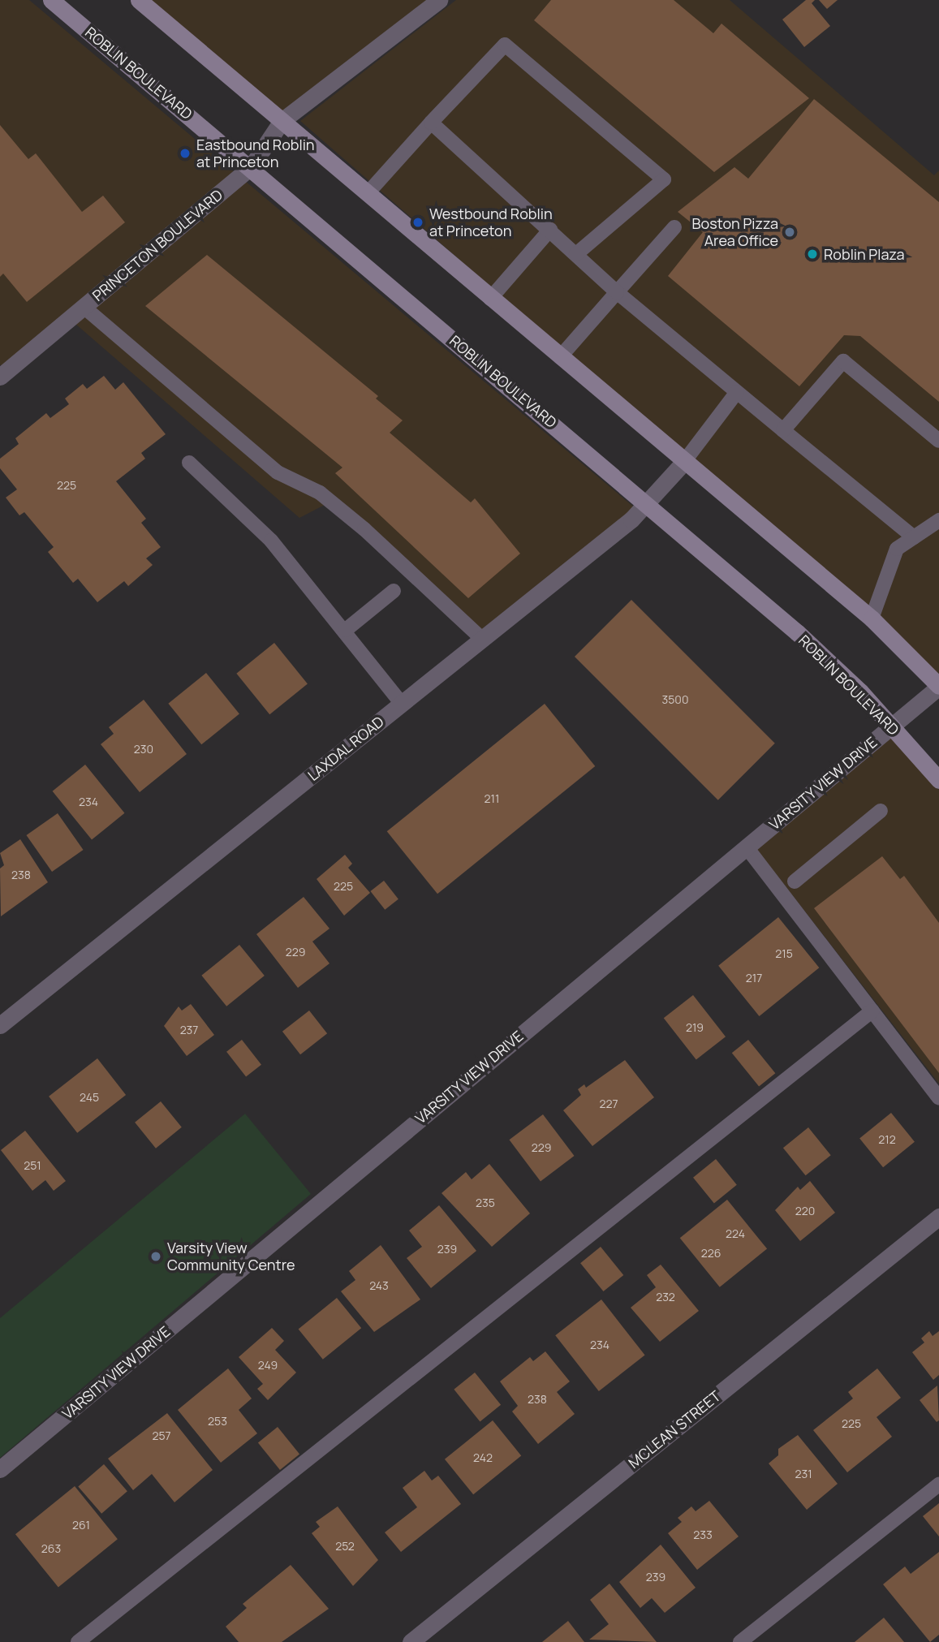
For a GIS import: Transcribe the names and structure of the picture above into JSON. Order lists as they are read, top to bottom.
{
  "streets": {
    "main road": ["ROBLIN BOULEVARD"],
    "street": [
      "PRINCETON BOULEVARD",
      "LAXDAL ROAD",
      "VARSITY VIEW DRIVE",
      "MCLEAN STREET"
    ]
  },
  "crossings": [
    ["ROBLIN BOULEVARD", "PRINCETON BOULEVARD"],
    ["ROBLIN BOULEVARD", "LAXDAL ROAD"],
    ["ROBLIN BOULEVARD", "VARSITY VIEW DRIVE"]
  ],
  "places": [
    "Eastbound Roblin at Princeton",
    "Westbound Roblin at Princeton",
    "Boston Pizza Area Office",
    "Roblin Plaza",
    "Varsity View Community Centre"
  ],
  "house_numbers": [
    "225",
    "3500",
    "230",
    "211",
    "234",
    "238",
    "225",
    "229",
    "215",
    "217",
    "219",
    "237",
    "245",
    "227",
    "212",
    "229",
    "251",
    "235",
    "220",
    "224",
    "239",
    "226",
    "243",
    "232",
    "234",
    "249",
    "238",
    "253",
    "225",
    "257",
    "242",
    "231",
    "261",
    "233",
    "252",
    "263",
    "239"
  ]
}
